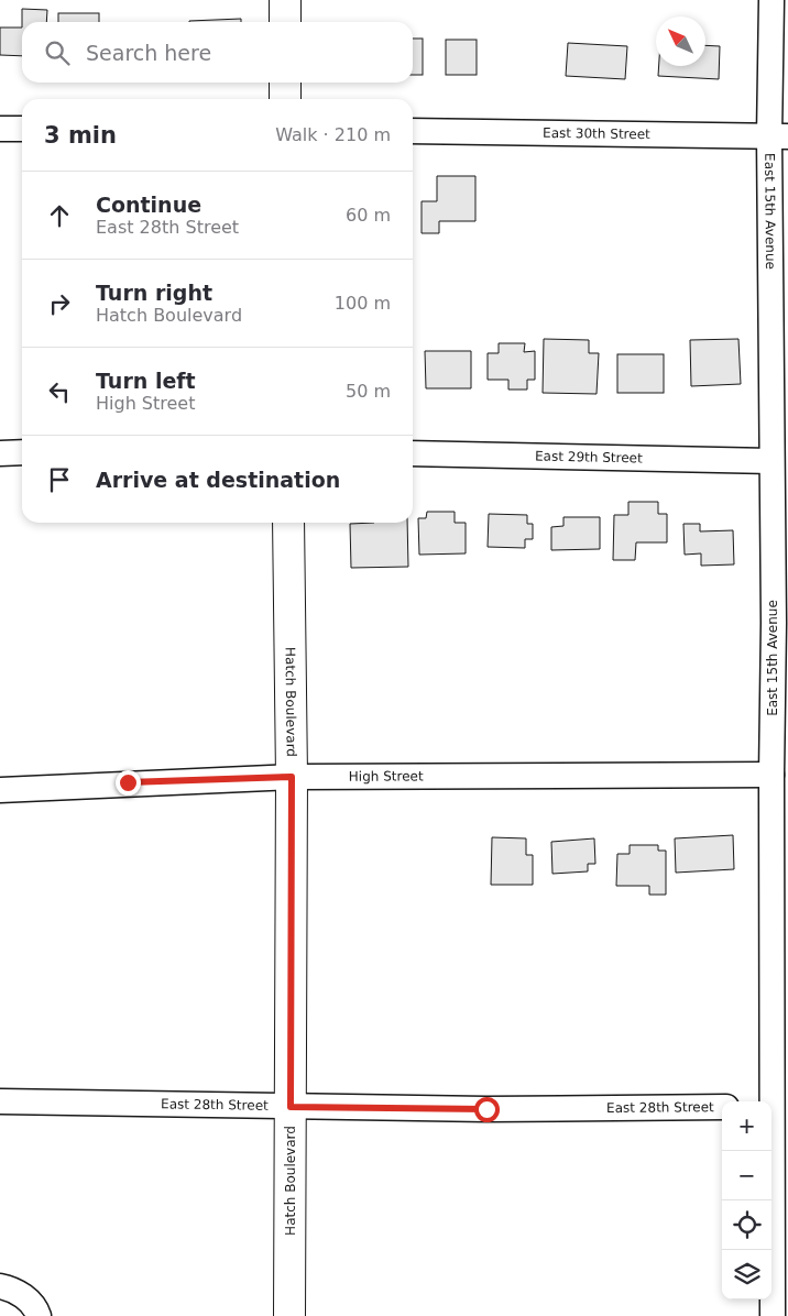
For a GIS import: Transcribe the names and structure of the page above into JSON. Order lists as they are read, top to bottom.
{
  "streets": {
    "main road": ["Hatch Boulevard"],
    "street": [
      "East 30th Street",
      "East 15th Avenue",
      "East 29th Street",
      "High Street",
      "East 28th Street"
    ]
  },
  "crossings": [
    ["East 30th Street", "East 15th Avenue"],
    ["East 15th Avenue", "East 29th Street"],
    ["East 15th Avenue", "High Street"],
    ["Hatch Boulevard", "High Street"],
    ["Hatch Boulevard", "East 28th Street"]
  ],
  "north": "top left",
  "page": {
    "search": "Search here",
    "heading": ["3 min", "Walk · 210 m"],
    "list": [
      ["Continue", "East 28th Street", "60 m"],
      ["Turn right", "Hatch Boulevard", "100 m"],
      ["Turn left", "High Street", "50 m"],
      "Arrive at destination"
    ],
    "map_buttons": ["+", "−"]
  }
}
